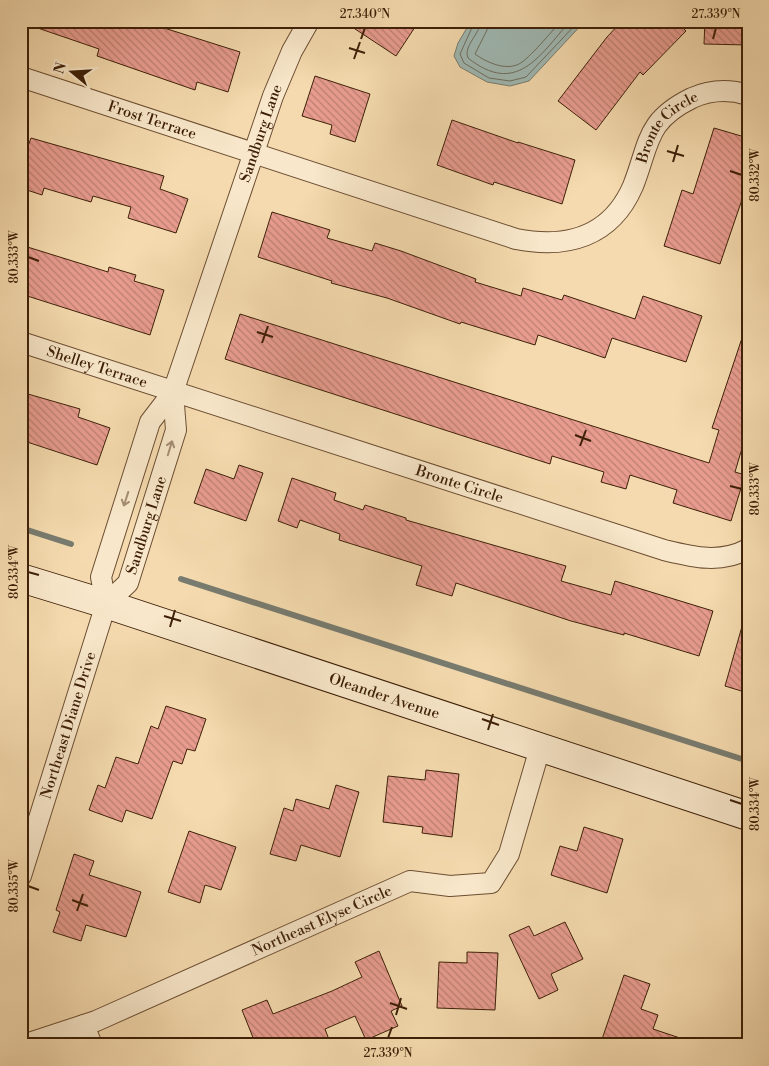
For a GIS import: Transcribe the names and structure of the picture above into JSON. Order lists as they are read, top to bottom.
{
  "streets": {
    "street": [
      "Frost Terrace",
      "Bronte Circle",
      "Sandburg Lane",
      "Shelley Terrace",
      "Oleander Avenue",
      "Northeast Diane Drive",
      "Northeast Elyse Circle"
    ]
  },
  "crossings": [
    ["Frost Terrace", "Bronte Circle"],
    ["Frost Terrace", "Sandburg Lane"],
    ["Bronte Circle", "Sandburg Lane"],
    ["Bronte Circle", "Shelley Terrace"],
    ["Sandburg Lane", "Shelley Terrace"],
    ["Sandburg Lane", "Oleander Avenue"],
    ["Sandburg Lane", "Northeast Diane Drive"],
    ["Oleander Avenue", "Northeast Diane Drive"],
    ["Oleander Avenue", "Northeast Elyse Circle"]
  ],
  "north": "left",
  "coordinates": [
    "27.340°N",
    "27.339°N",
    "80.332°W",
    "80.333°W",
    "80.334°W",
    "80.335°W"
  ]
}
